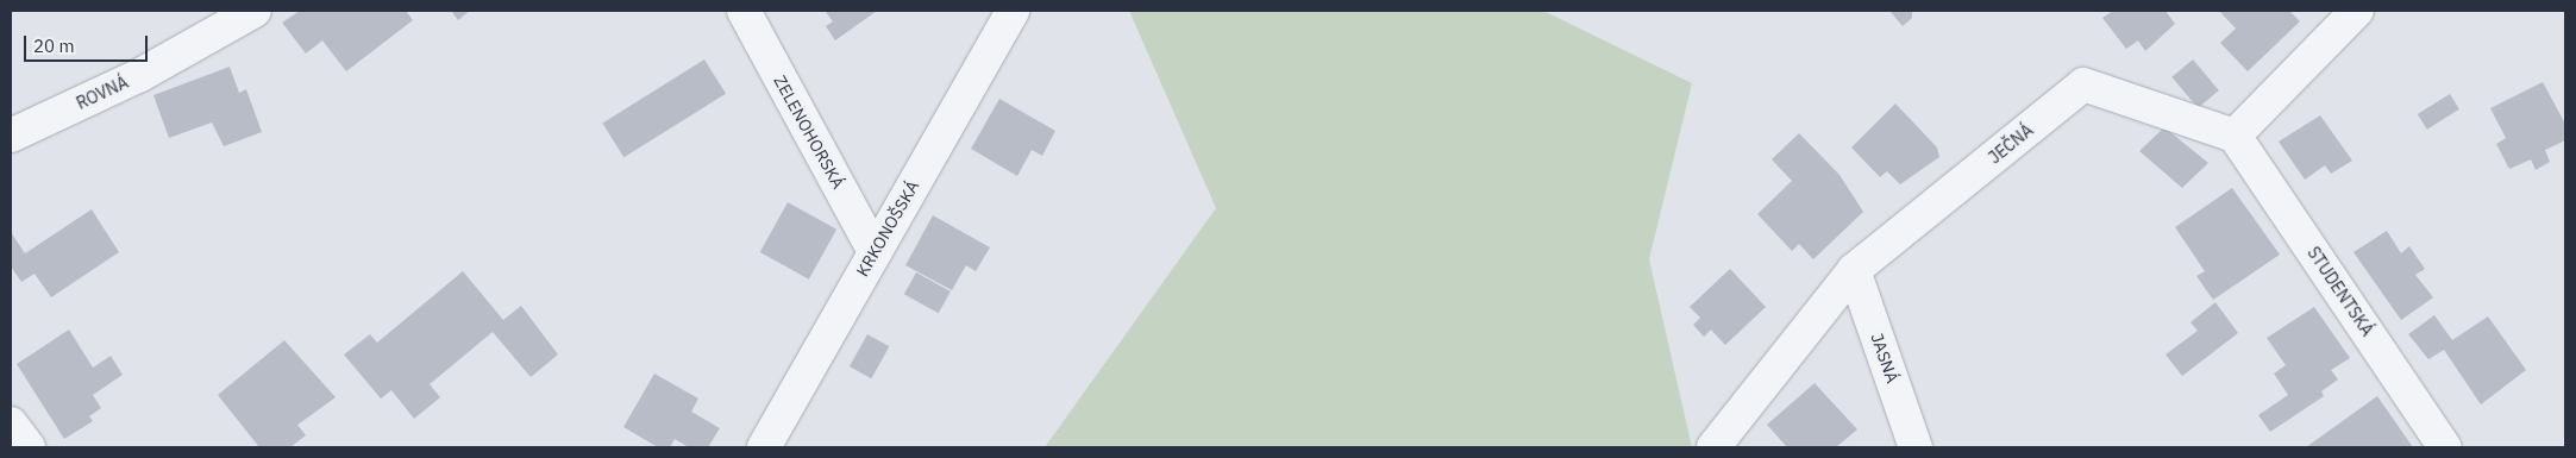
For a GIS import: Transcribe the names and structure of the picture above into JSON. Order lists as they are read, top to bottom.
{
  "streets": {
    "street": [
      "ROVNÁ",
      "ZELENOHORSKÁ",
      "JEČNÁ",
      "KRKONOŠSKÁ",
      "STUDENTSKÁ",
      "JASNÁ"
    ]
  },
  "crossings": [
    ["ZELENOHORSKÁ", "KRKONOŠSKÁ"],
    ["JEČNÁ", "STUDENTSKÁ"],
    ["JEČNÁ", "JASNÁ"]
  ],
  "scale_bar": "20 m"
}
